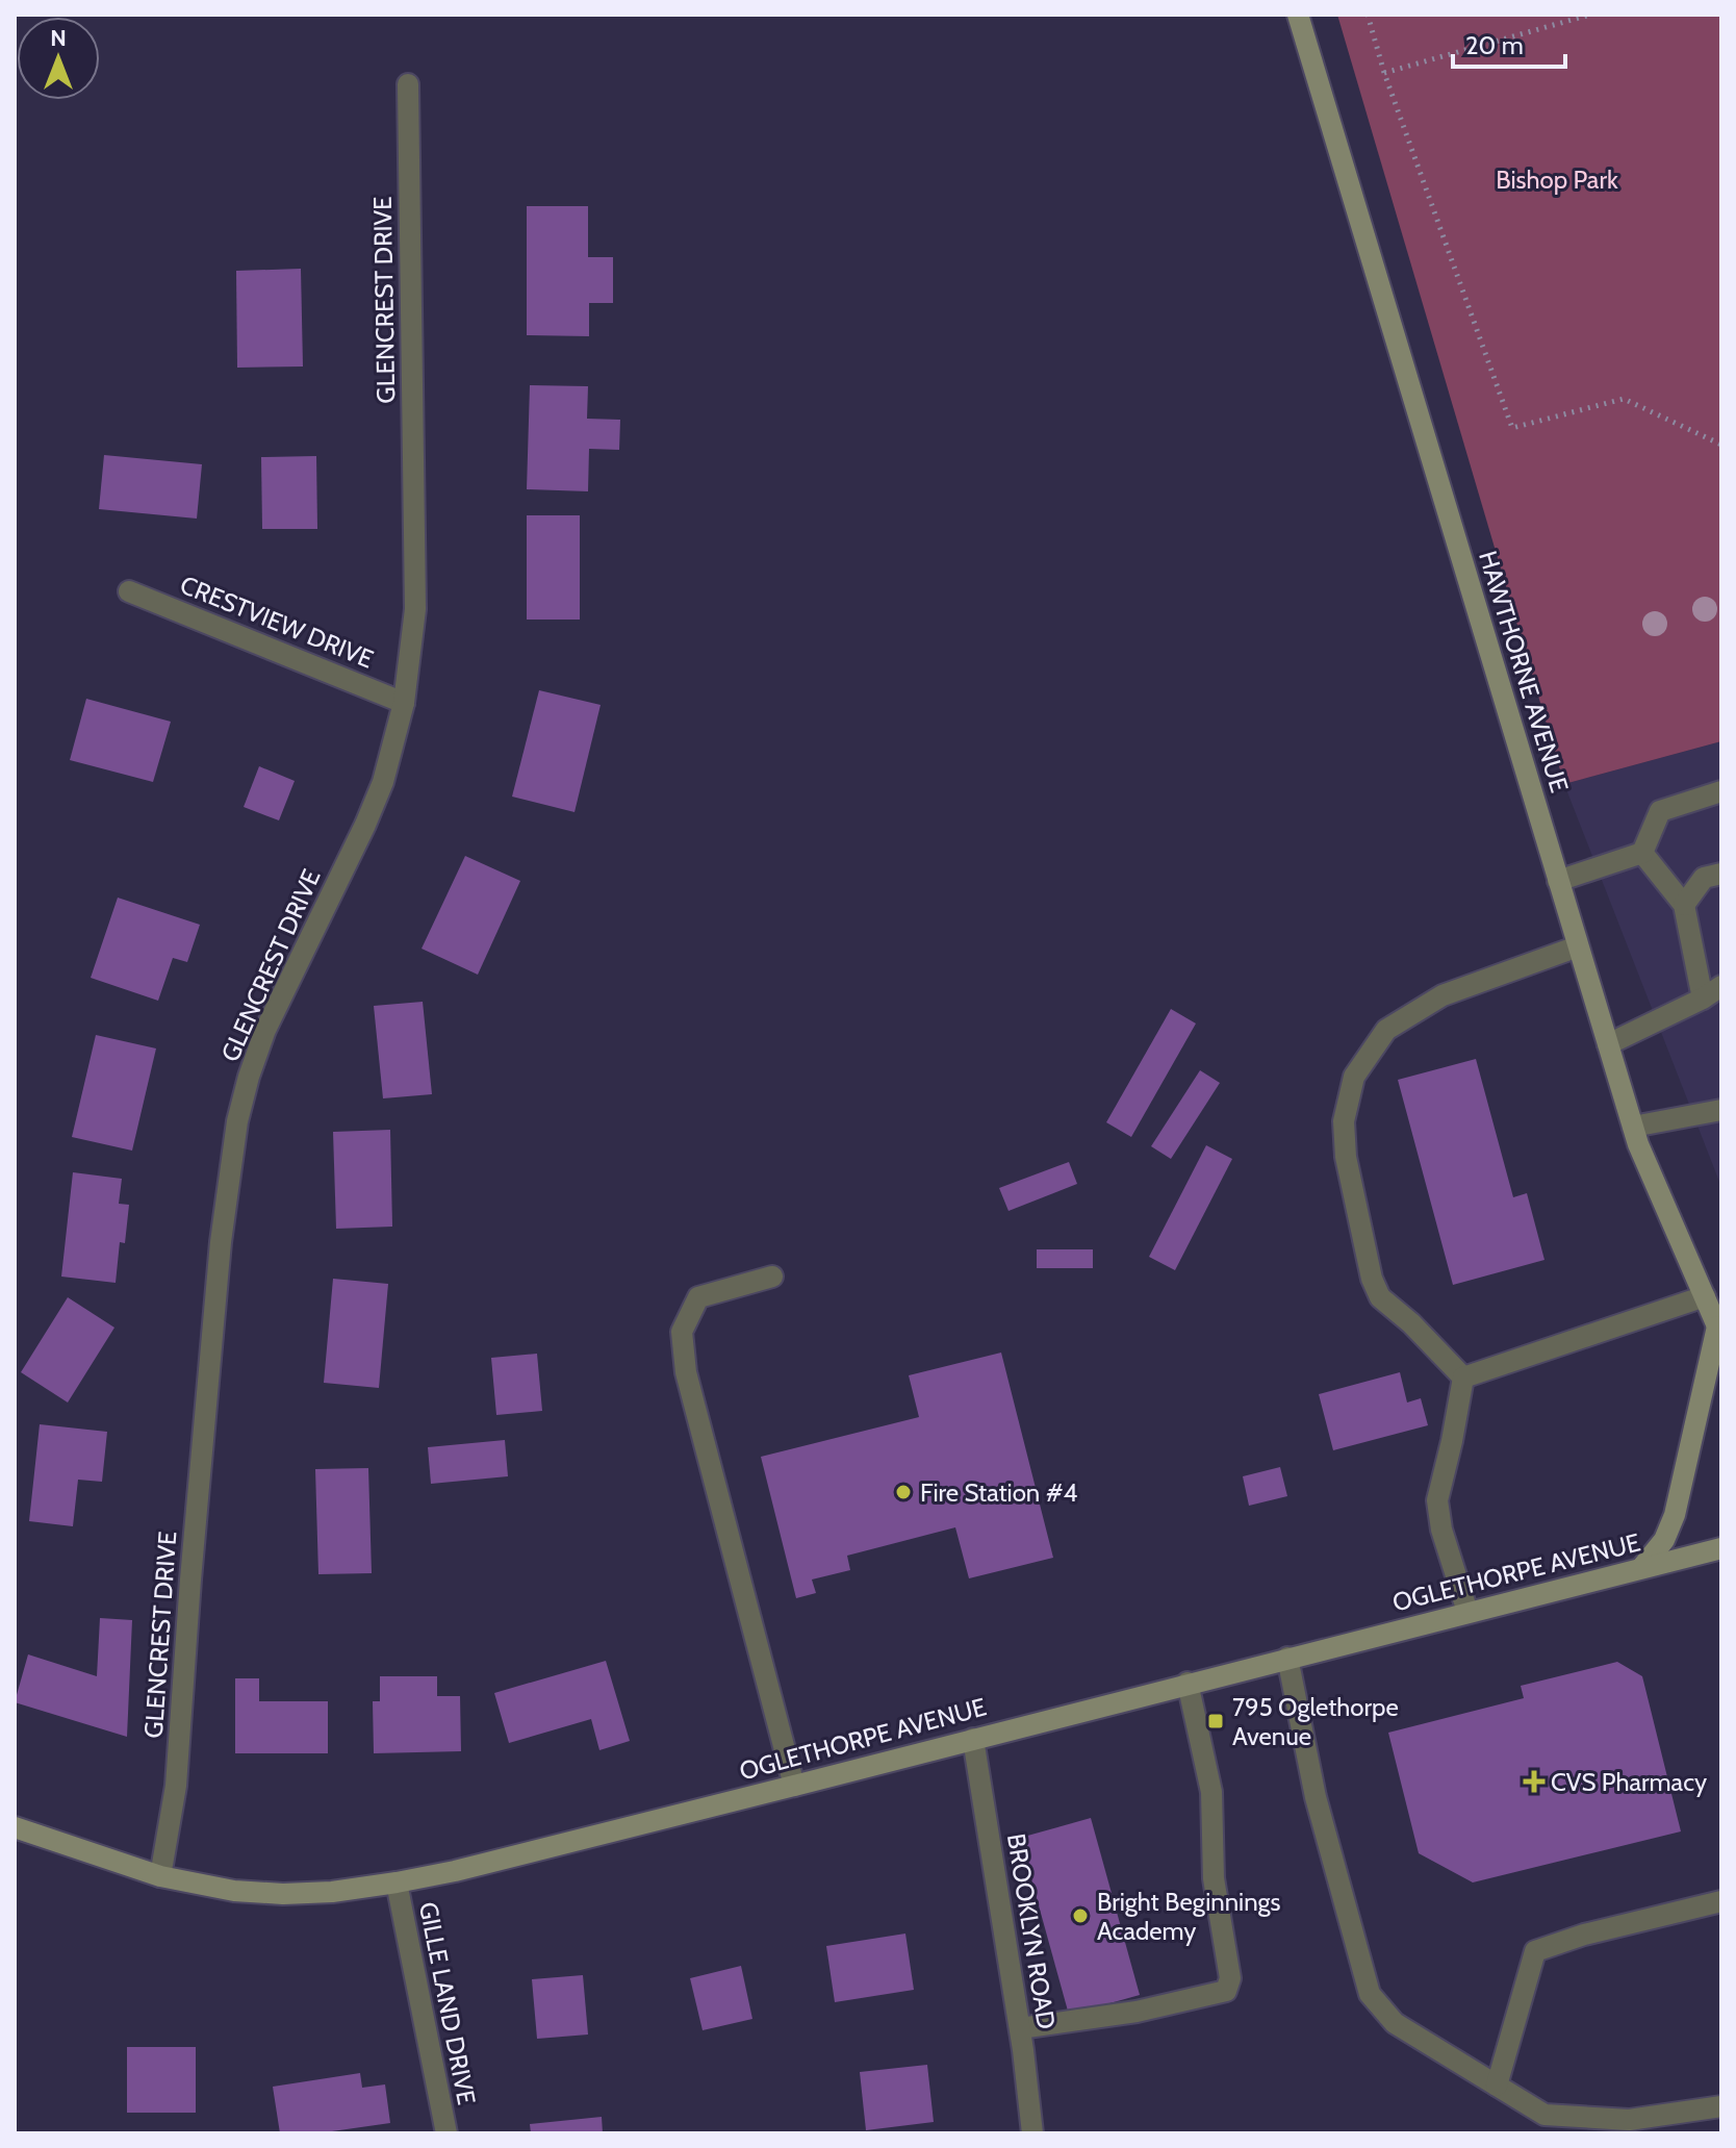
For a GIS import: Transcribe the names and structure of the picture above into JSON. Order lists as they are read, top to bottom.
{
  "streets": {
    "main road": ["HAWTHORNE AVENUE", "OGLETHORPE AVENUE"],
    "street": [
      "GLENCREST DRIVE",
      "CRESTVIEW DRIVE",
      "BROOKLYN ROAD",
      "GILLE LAND DRIVE"
    ]
  },
  "crossings": [
    ["GLENCREST DRIVE", "CRESTVIEW DRIVE"],
    ["GLENCREST DRIVE", "OGLETHORPE AVENUE"],
    ["OGLETHORPE AVENUE", "BROOKLYN ROAD"],
    ["OGLETHORPE AVENUE", "GILLE LAND DRIVE"]
  ],
  "parks": ["Bishop Park"],
  "places": {
    "other": ["Fire Station #4", "Bright Beginnings Academy"],
    "transit": ["795 Oglethorpe Avenue"],
    "health": ["CVS Pharmacy"]
  },
  "scale_bar": "20 m",
  "north": "top"
}
